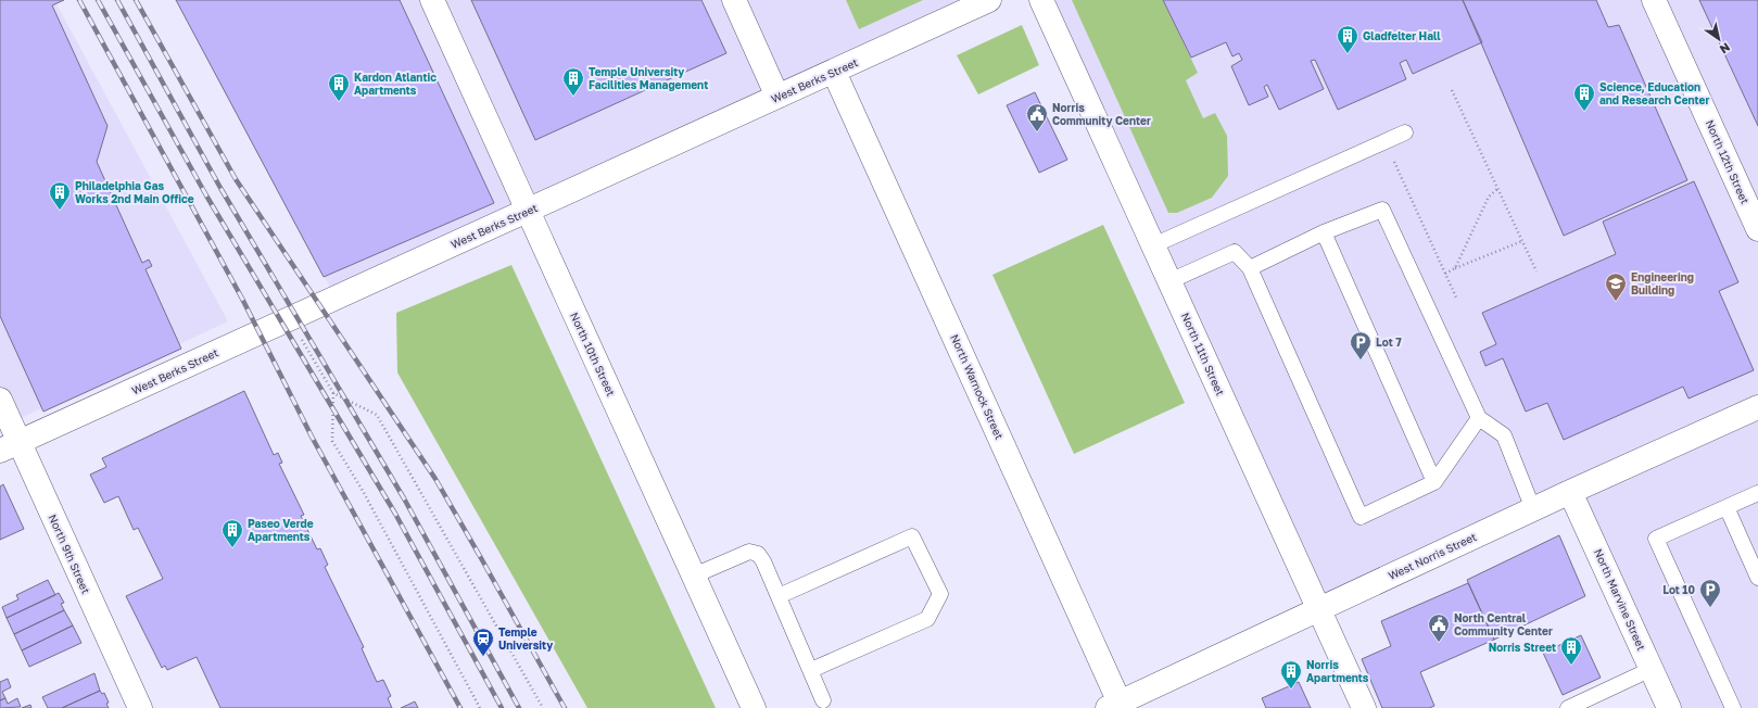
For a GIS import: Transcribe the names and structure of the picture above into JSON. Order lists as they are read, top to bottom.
{
  "streets": {
    "street": [
      "West Berks Street",
      "North 12th Street",
      "North 10th Street",
      "North 11th Street",
      "North Warnock Street",
      "North 9th Street",
      "West Norris Street",
      "North Marvine Street"
    ]
  },
  "crossings": [
    ["West Berks Street", "North 10th Street"],
    ["West Berks Street", "North Warnock Street"],
    ["West Berks Street", "North 9th Street"],
    ["North 11th Street", "West Norris Street"],
    ["North Warnock Street", "West Norris Street"],
    ["West Norris Street", "North Marvine Street"]
  ],
  "places": {
    "building": [
      "Gladfelter Hall",
      "Temple University Facilities Management",
      "Kardon Atlantic Apartments",
      "Science, Education and Research Center",
      "Philadelphia Gas Works 2nd Main Office",
      "Paseo Verde Apartments",
      "Norris Street",
      "Norris Apartments"
    ],
    "public building": ["Norris Community Center", "North Central Community Center"],
    "school or university": ["Engineering Building"],
    "parking": ["Lot 7", "Lot 10"],
    "station": ["Temple University"]
  },
  "north": "bottom right"
}
